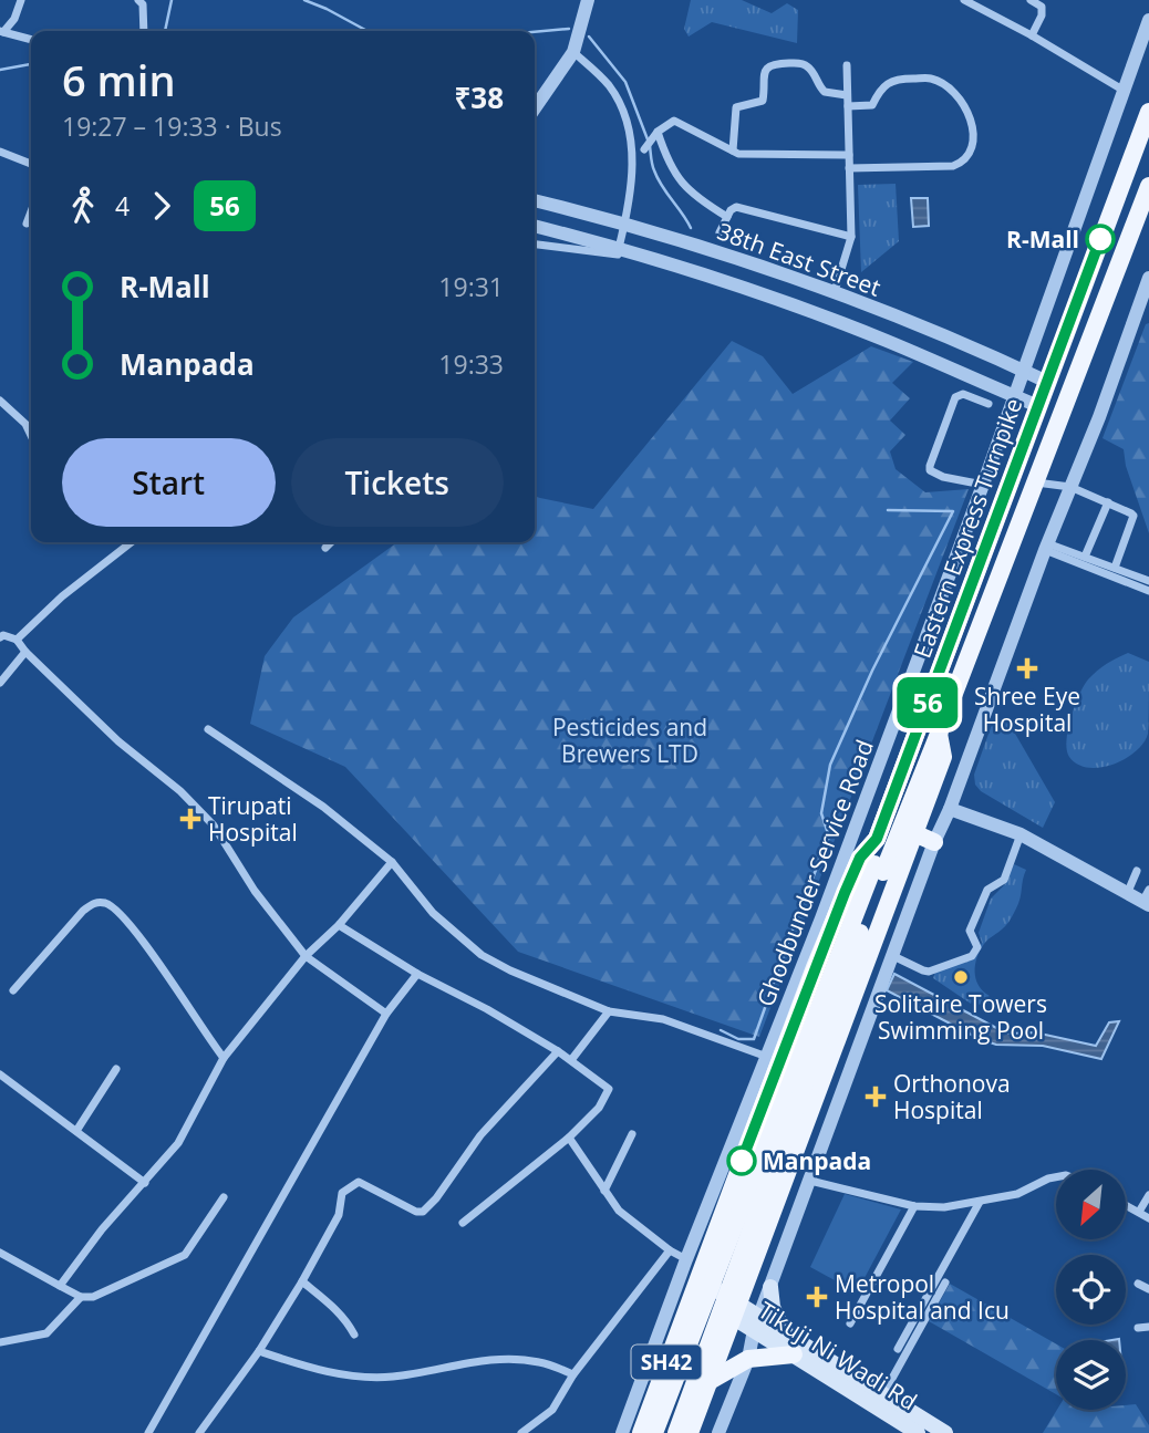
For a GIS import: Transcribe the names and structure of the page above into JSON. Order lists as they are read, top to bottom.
{
  "streets": {
    "main road": ["Eastern Express Turnpike", "Tikuji Ni Wadi Rd", "SH42"],
    "street": ["38th East Street", "Ghodbunder Service Road"]
  },
  "crossings": [
    ["38th East Street", "Eastern Express Turnpike"],
    ["38th East Street", "Ghodbunder Service Road"],
    ["Eastern Express Turnpike", "Ghodbunder Service Road"],
    ["Eastern Express Turnpike", "Tikuji Ni Wadi Rd"]
  ],
  "parks": ["Pesticides and Brewers LTD"],
  "places": {
    "other": ["R-Mall", "Solitaire Towers Swimming Pool", "Manpada"],
    "health": [
      "Shree Eye Hospital",
      "Tirupati Hospital",
      "Orthonova Hospital",
      "Metropol Hospital and Icu"
    ]
  },
  "lines": ["bus line 56"],
  "north": "bottom left",
  "page": {
    "on_map": "56",
    "heading": ["6 min", "19:27 – 19:33 · Bus", "₹38"],
    "legs": ["4", "56"],
    "list": [
      {
        "name": "R-Mall",
        "value": "19:31"
      },
      {
        "name": "Manpada",
        "value": "19:33"
      }
    ],
    "buttons": ["Start", "Tickets"]
  }
}
